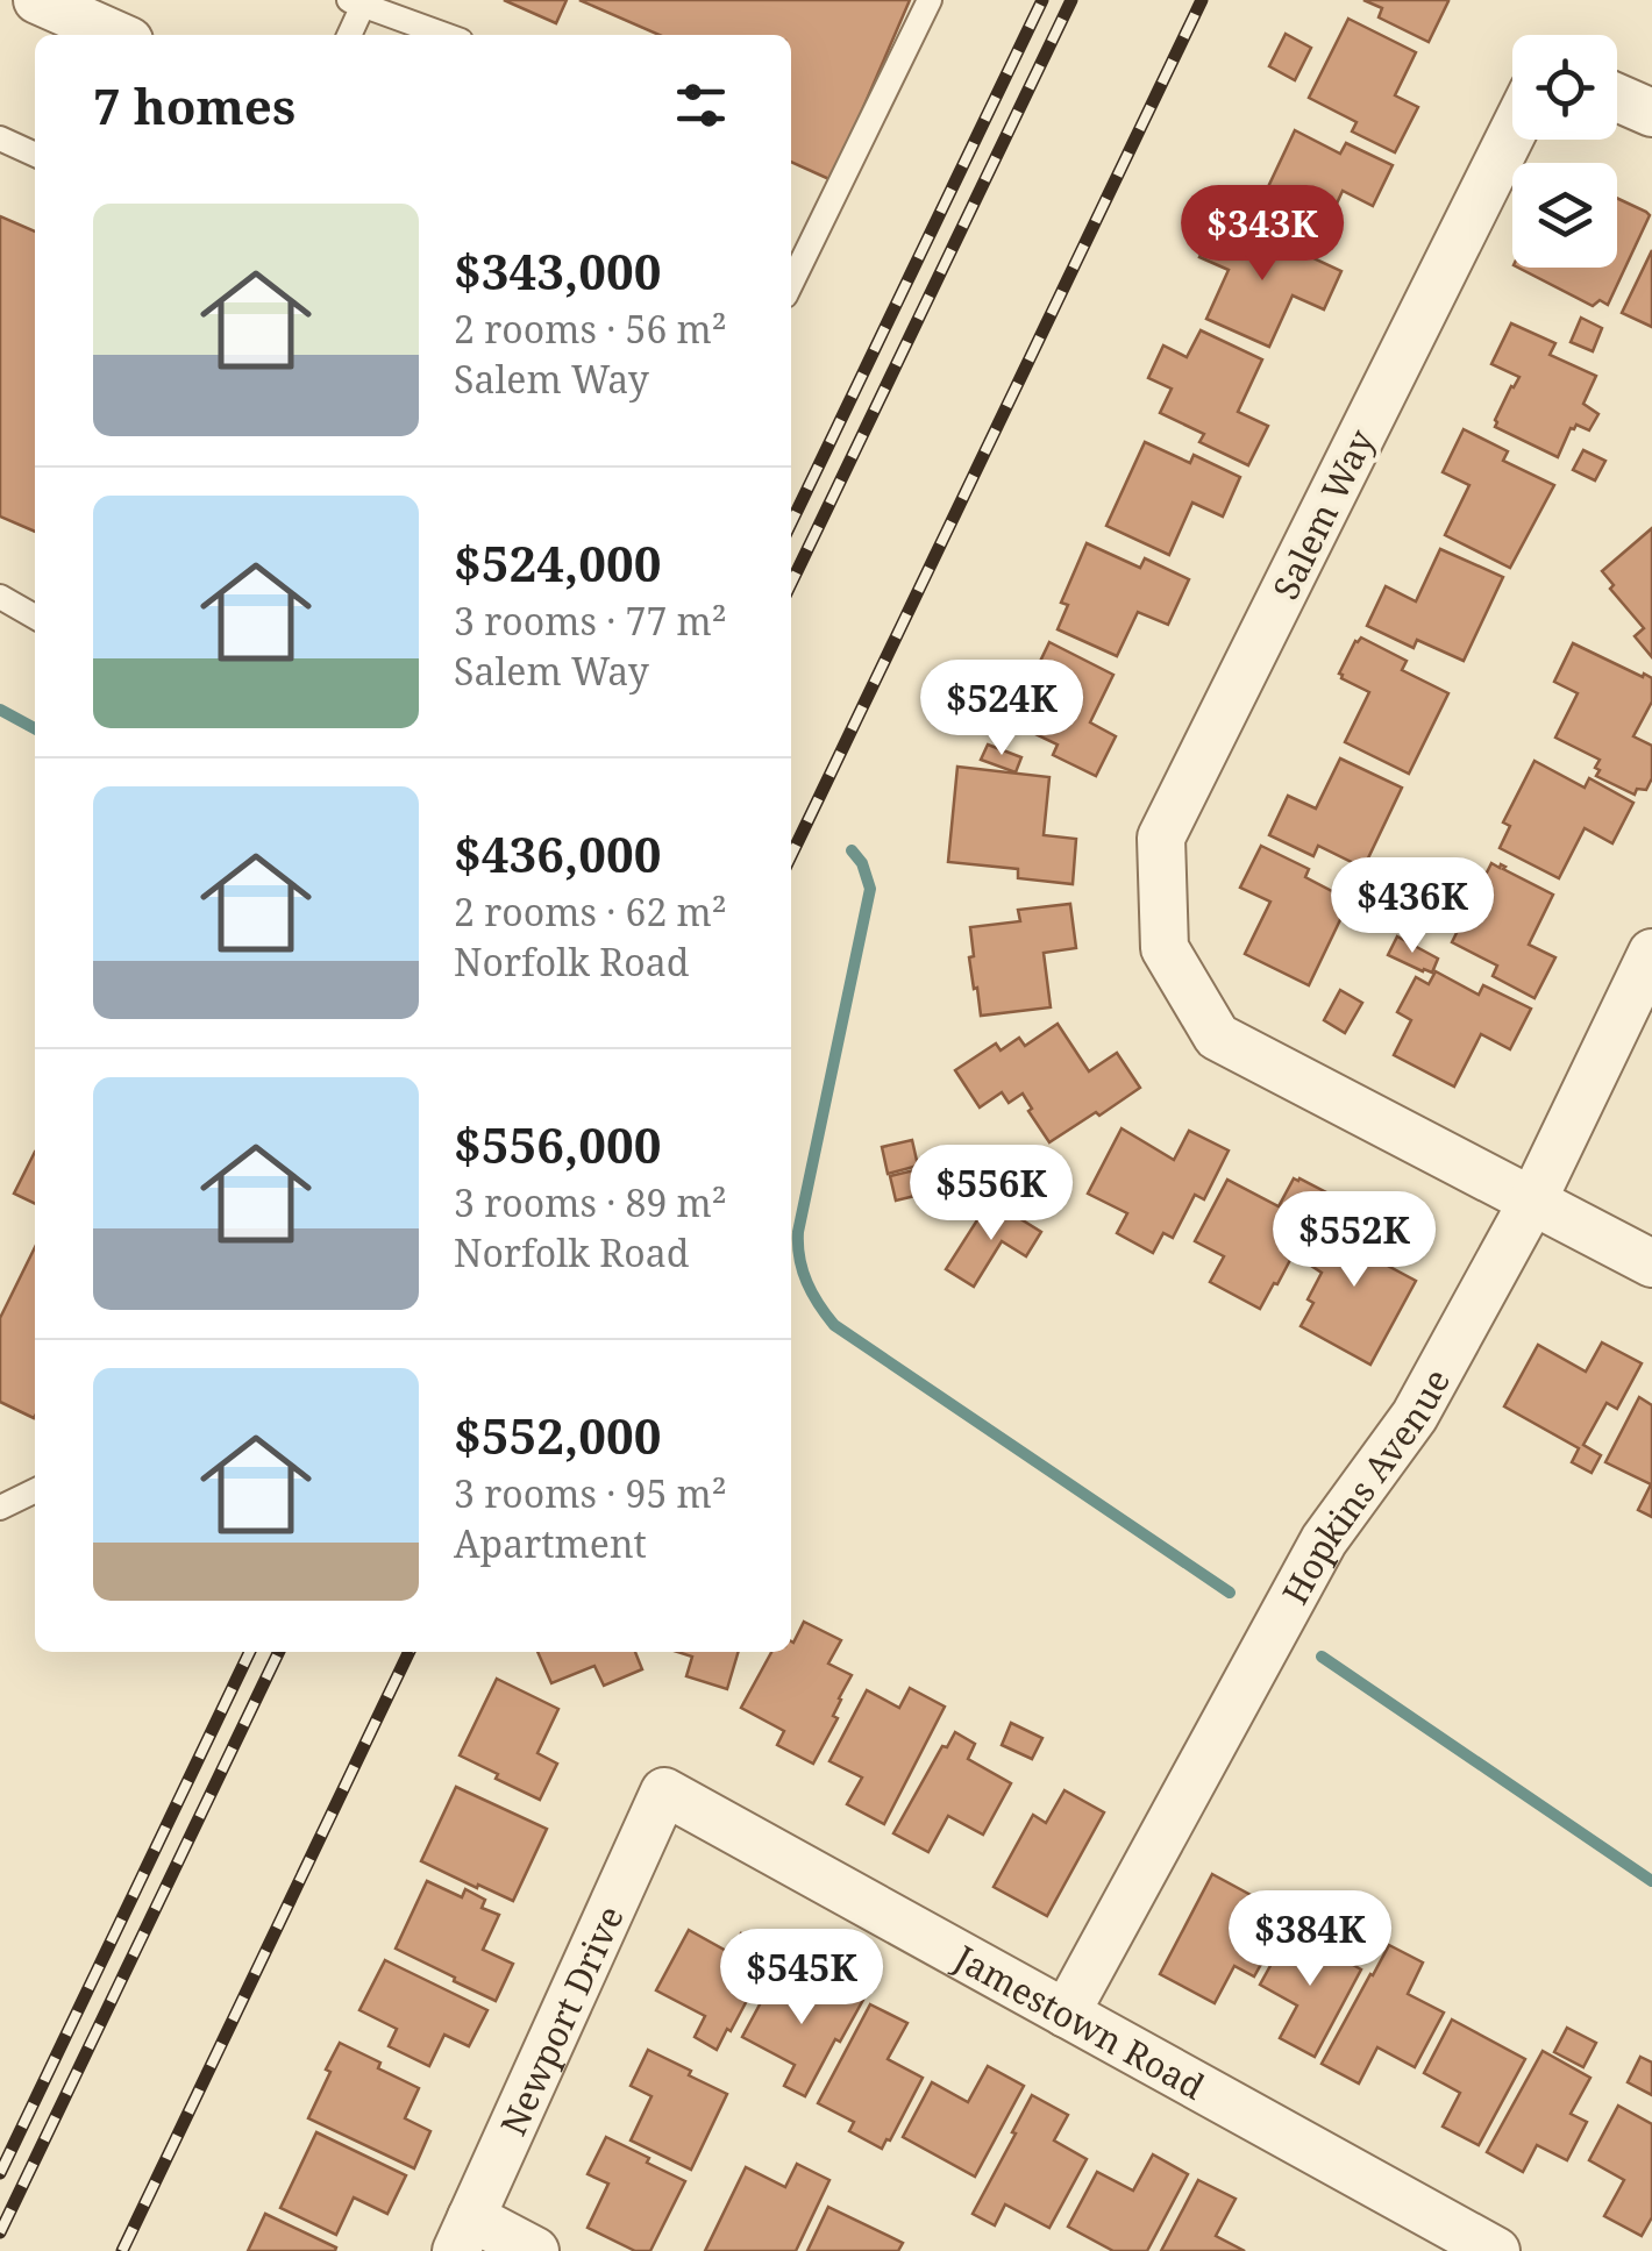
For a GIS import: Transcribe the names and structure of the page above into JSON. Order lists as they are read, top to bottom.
{
  "streets": {
    "street": [
      "Salem Way",
      "Hopkins Avenue",
      "Newport Drive",
      "Jamestown Road"
    ]
  },
  "crossings": [
    ["Salem Way", "Hopkins Avenue"],
    ["Hopkins Avenue", "Jamestown Road"],
    ["Newport Drive", "Jamestown Road"]
  ],
  "page": {
    "heading": "7 homes",
    "list": [
      {
        "name": "$343,000",
        "note": "2 rooms · 56 m² · Salem Way"
      },
      {
        "name": "$524,000",
        "note": "3 rooms · 77 m² · Salem Way"
      },
      {
        "name": "$436,000",
        "note": "2 rooms · 62 m² · Norfolk Road"
      },
      {
        "name": "$556,000",
        "note": "3 rooms · 89 m² · Norfolk Road"
      },
      {
        "name": "$552,000",
        "note": "3 rooms · 95 m² · Apartment"
      }
    ],
    "price": [
      "$343K",
      "$524K",
      "$436K",
      "$556K",
      "$552K",
      "$384K",
      "$545K"
    ]
  }
}
